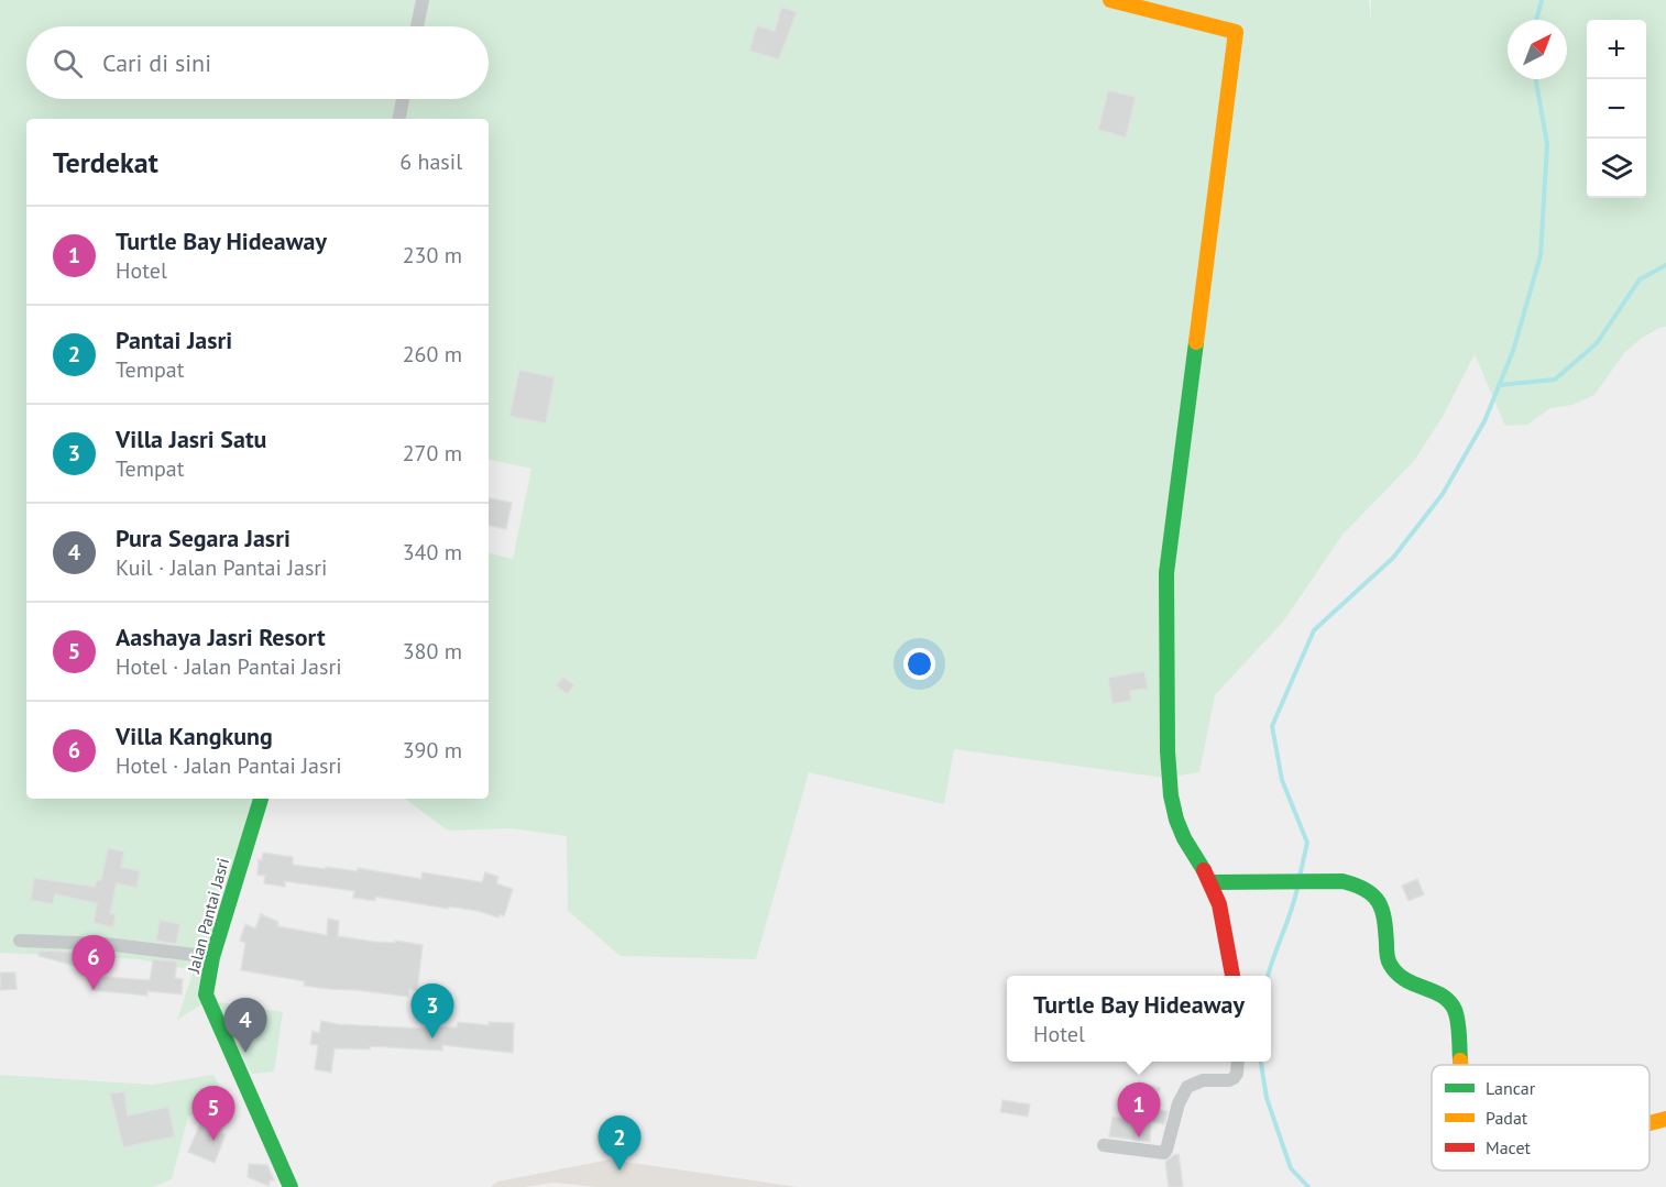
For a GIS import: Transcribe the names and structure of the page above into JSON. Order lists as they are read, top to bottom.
{
  "streets": {
    "street": ["Jalan Pantai Jasri"]
  },
  "legend": ["Lancar", "Padat", "Macet"],
  "north": "top right",
  "page": {
    "map_buttons": ["+", "−"],
    "search": "Cari di sini",
    "heading": ["Terdekat", "6 hasil"],
    "list": [
      {
        "mark": "1",
        "name": "Turtle Bay Hideaway",
        "note": "Hotel",
        "value": "230 m"
      },
      {
        "mark": "2",
        "name": "Pantai Jasri",
        "note": "Tempat",
        "value": "260 m"
      },
      {
        "mark": "3",
        "name": "Villa Jasri Satu",
        "note": "Tempat",
        "value": "270 m"
      },
      {
        "mark": "4",
        "name": "Pura Segara Jasri",
        "note": "Kuil · Jalan Pantai Jasri",
        "value": "340 m"
      },
      {
        "mark": "5",
        "name": "Aashaya Jasri Resort",
        "note": "Hotel · Jalan Pantai Jasri",
        "value": "380 m"
      },
      {
        "mark": "6",
        "name": "Villa Kangkung",
        "note": "Hotel · Jalan Pantai Jasri",
        "value": "390 m"
      }
    ],
    "pins": [
      "6",
      "3",
      "4",
      "1",
      "5",
      "2"
    ],
    "popup": ["Turtle Bay Hideaway", "Hotel"]
  }
}
